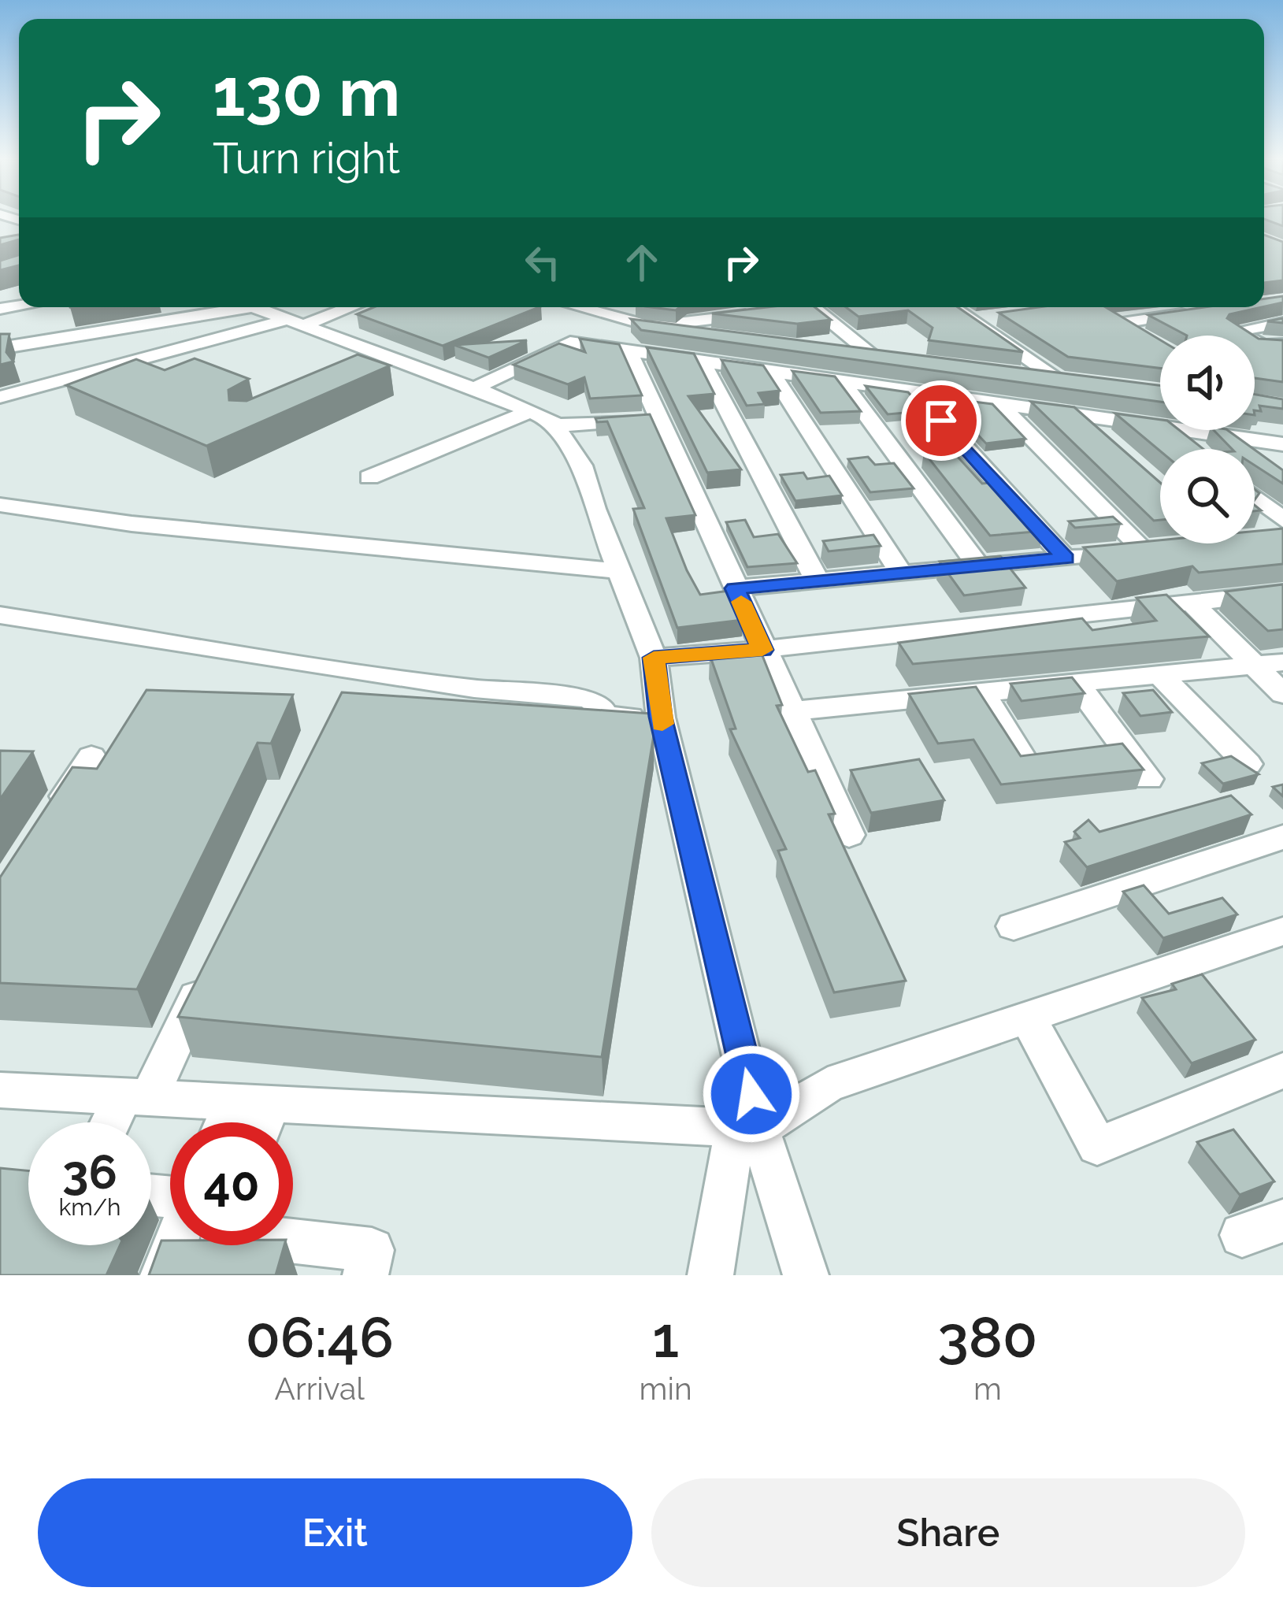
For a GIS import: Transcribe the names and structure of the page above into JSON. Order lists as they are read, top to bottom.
{
  "page": {
    "turn": ["130 m", "Turn right"],
    "speed": "36 km/h",
    "limit": "40",
    "eta": [
      "06:46",
      "Arrival",
      "1",
      "min",
      "380",
      "m"
    ],
    "buttons": ["Exit", "Share"]
  }
}
